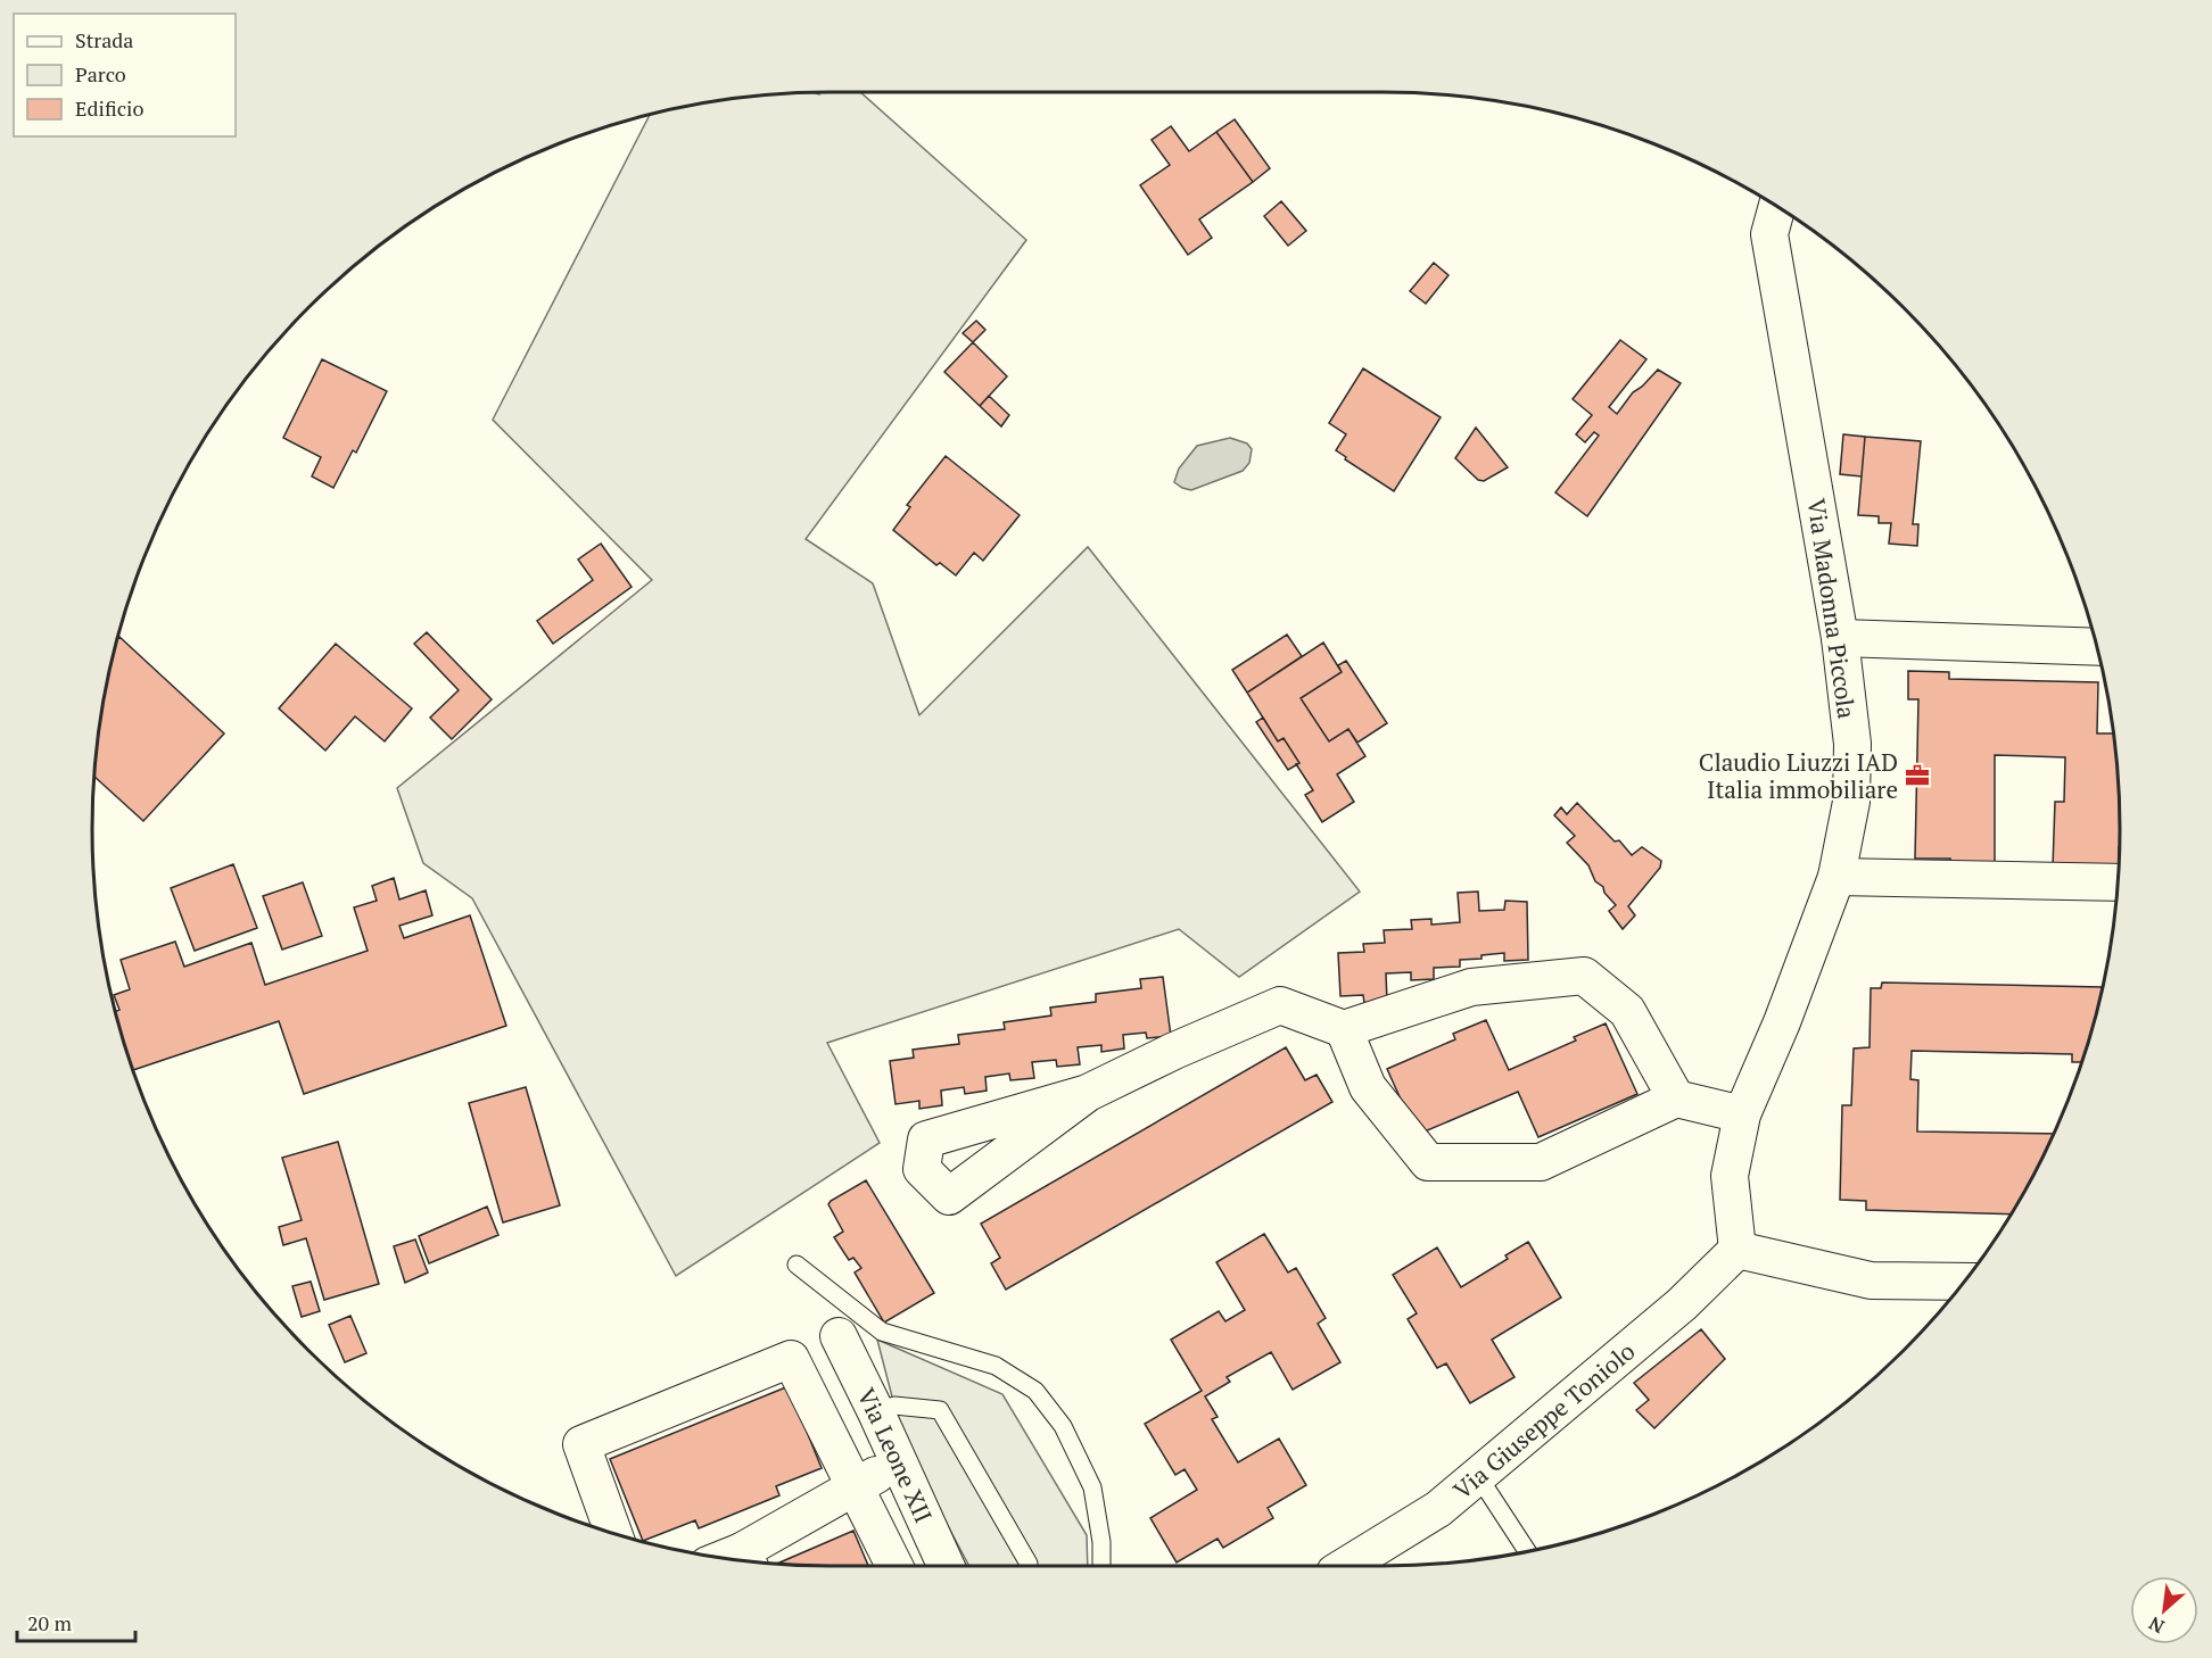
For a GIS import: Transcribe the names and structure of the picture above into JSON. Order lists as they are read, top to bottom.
{
  "streets": {
    "street": ["Via Madonna Piccola", "Via Giuseppe Toniolo", "Via Leone XII"]
  },
  "crossings": [
    ["Via Madonna Piccola", "Via Giuseppe Toniolo"]
  ],
  "places": {
    "office": ["Claudio Liuzzi IAD Italia immobiliare"]
  },
  "legend": ["Strada", "Parco", "Edificio"],
  "scale_bar": "20 m",
  "north": "bottom left"
}
